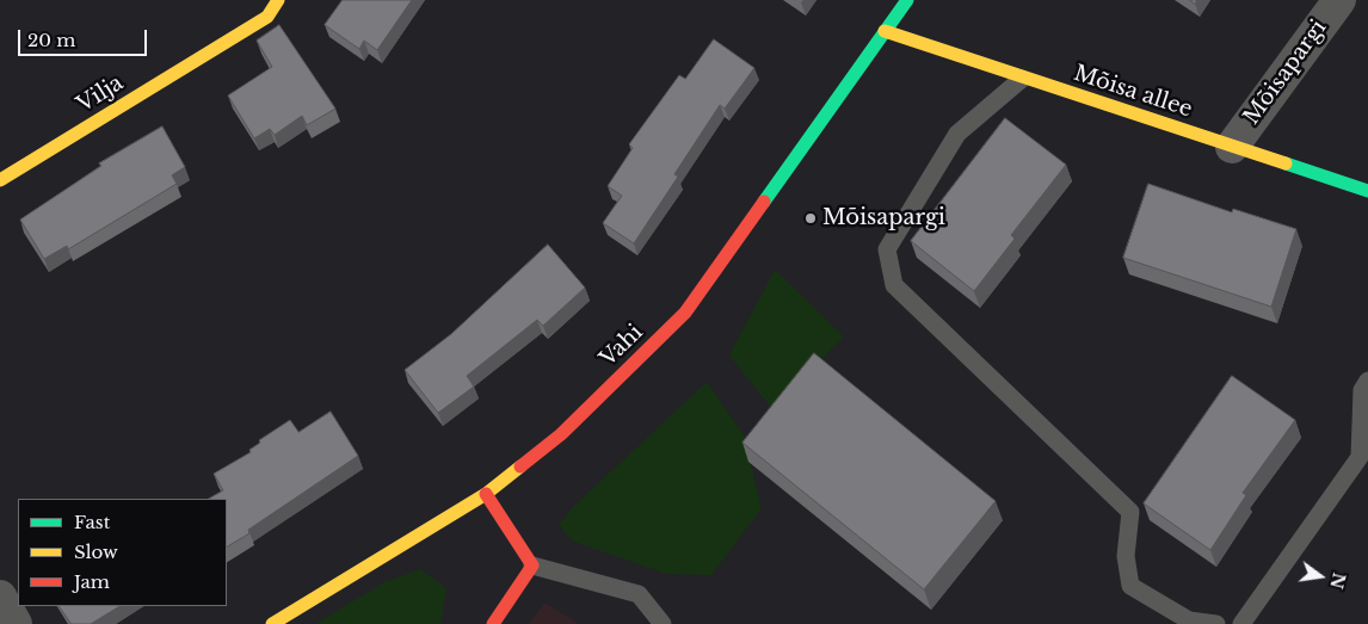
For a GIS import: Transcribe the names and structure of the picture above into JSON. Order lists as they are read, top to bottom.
{
  "streets": {
    "street": [
      "Mõisapargi",
      "Mõisa allee",
      "Vilja",
      "Vahi"
    ]
  },
  "crossings": [
    ["Mõisapargi", "Mõisa allee"],
    ["Mõisa allee", "Vahi"]
  ],
  "places": ["Mõisapargi"],
  "legend": ["Fast", "Slow", "Jam"],
  "scale_bar": "20 m",
  "north": "right"
}
